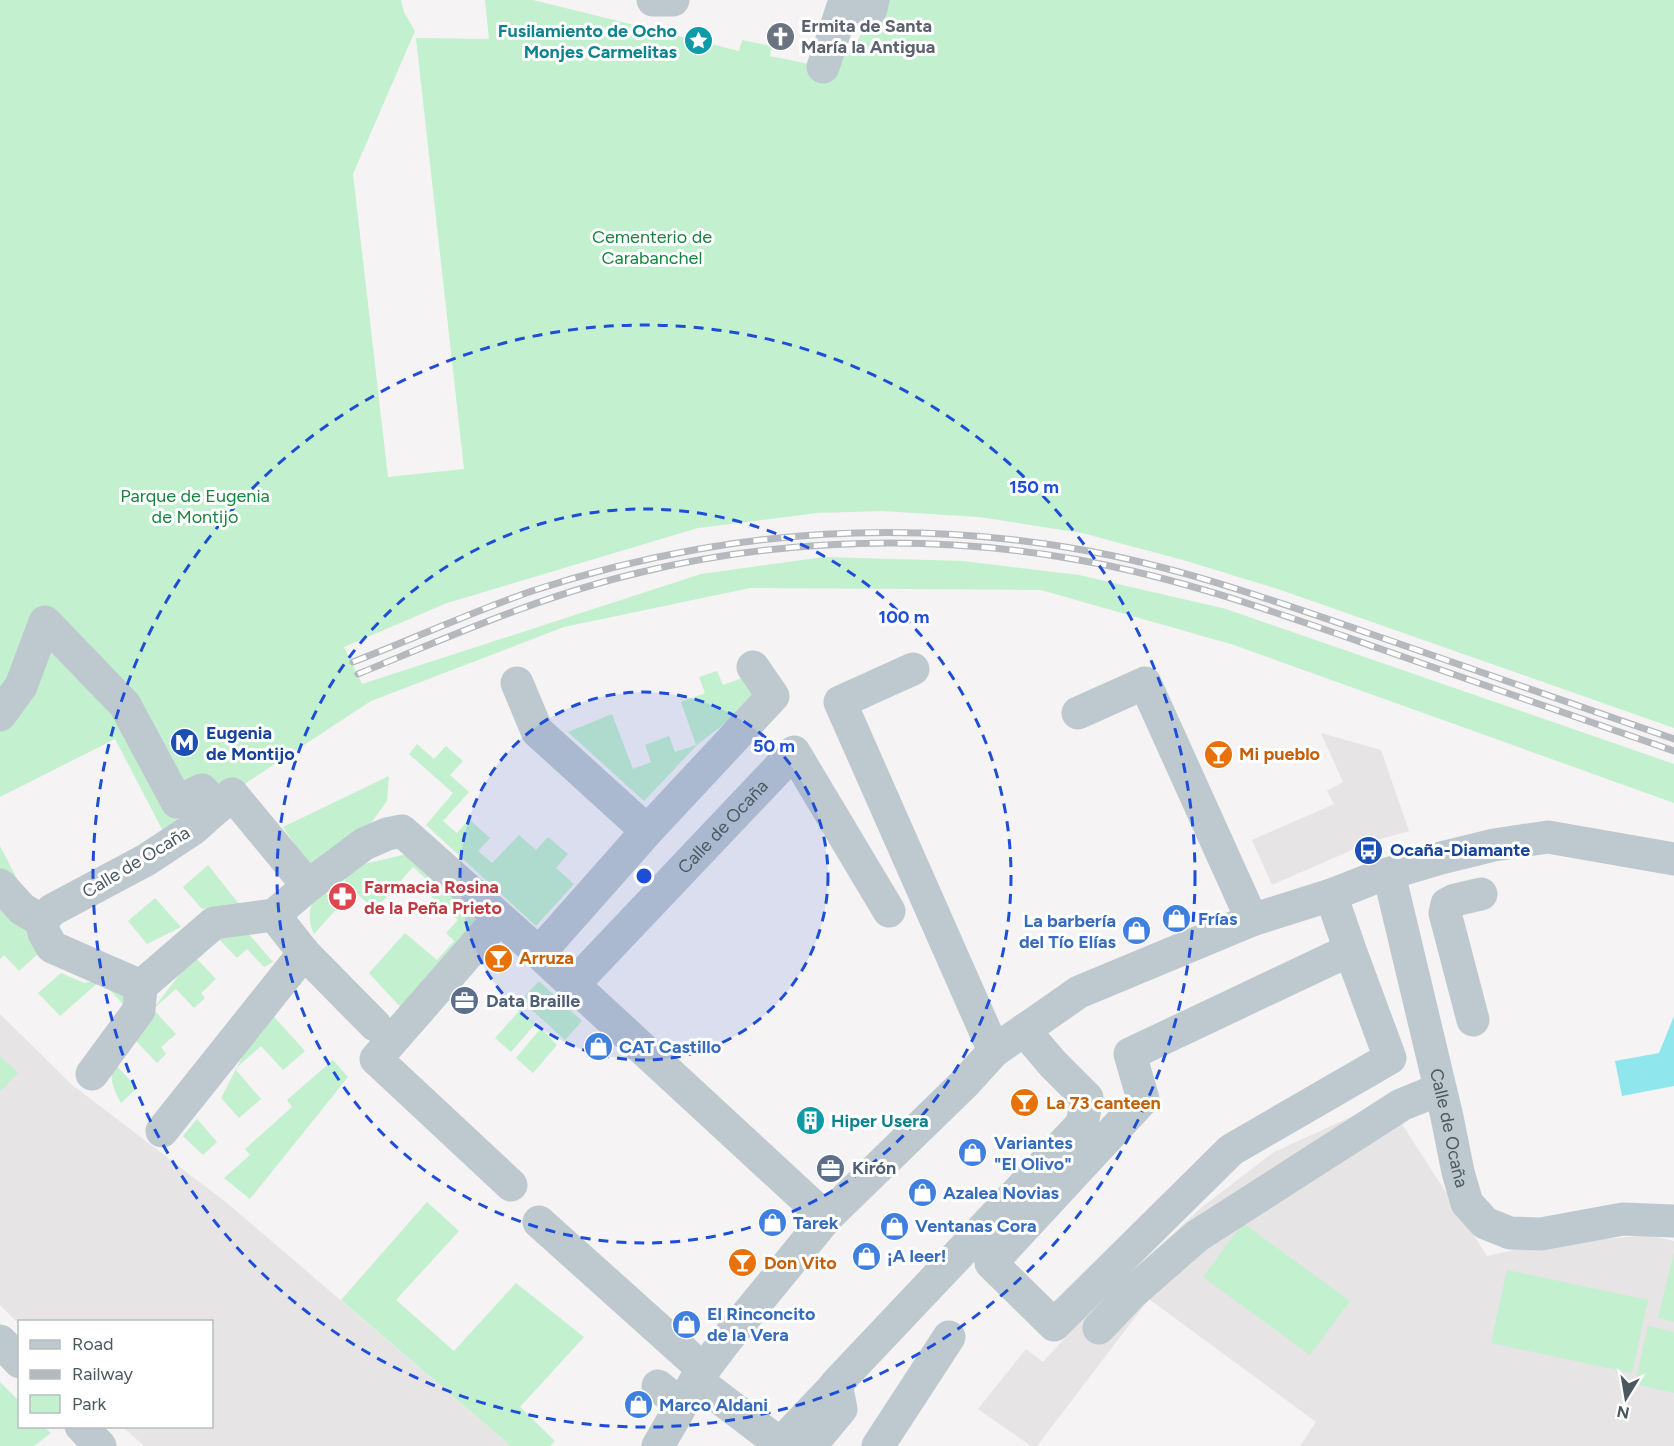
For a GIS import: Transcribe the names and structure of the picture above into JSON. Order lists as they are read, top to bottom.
{
  "streets": {
    "street": ["Calle de Ocaña"]
  },
  "parks": ["Cementerio de Carabanchel", "Parque de Eugenia de Montijo"],
  "places": {
    "church": ["Ermita de Santa María la Antigua"],
    "place": ["Fusilamiento de Ocho Monjes Carmelitas"],
    "metro station": ["Eugenia de Montijo"],
    "bar": [
      "Mi pueblo",
      "Arruza",
      "La 73 canteen",
      "Don Vito"
    ],
    "bus stop": ["Ocaña-Diamante"],
    "pharmacy": ["Farmacia Rosina de la Peña Prieto"],
    "shop": [
      "Frías",
      "La barbería del Tío Elías",
      "CAT Castillo",
      "Variantes \"El Olivo\"",
      "Azalea Novias",
      "Tarek",
      "Ventanas Cora",
      "¡A leer!",
      "El Rinconcito de la Vera",
      "Marco Aldani"
    ],
    "office": ["Data Braille", "Kirón"],
    "building": ["Hiper Usera"]
  },
  "legend": ["Road", "Railway", "Park"],
  "north": "bottom",
  "rings": ["150 m", "100 m", "50 m"]
}
